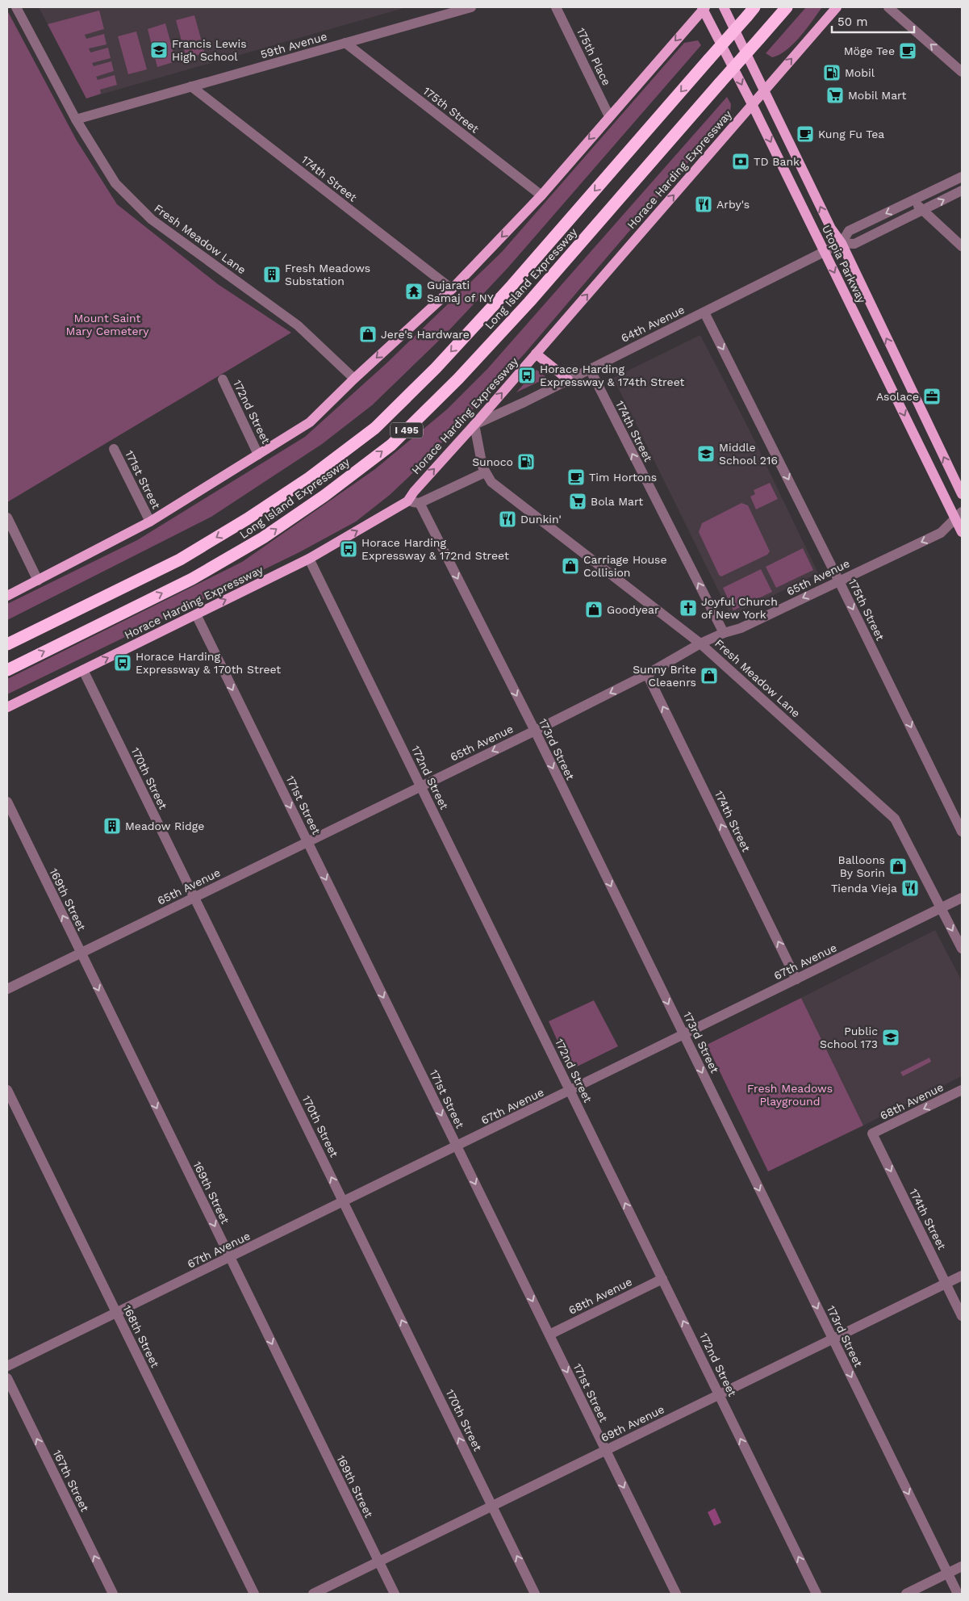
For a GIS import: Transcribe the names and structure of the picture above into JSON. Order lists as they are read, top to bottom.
{
  "streets": {
    "highway": ["Long Island Expressway", "I 495"],
    "main road": ["Horace Harding Expressway", "Utopia Parkway"],
    "street": [
      "59th Avenue",
      "175th Place",
      "175th Street",
      "174th Street",
      "Fresh Meadow Lane",
      "64th Avenue",
      "172nd Street",
      "171st Street",
      "65th Avenue",
      "173rd Street",
      "170th Street",
      "169th Street",
      "67th Avenue",
      "68th Avenue",
      "168th Street",
      "69th Avenue",
      "167th Street"
    ]
  },
  "crossings": [
    ["59th Avenue", "175th Street"],
    ["59th Avenue", "174th Street"],
    ["59th Avenue", "Fresh Meadow Lane"],
    ["175th Street", "64th Avenue"],
    ["175th Street", "65th Avenue"],
    ["Horace Harding Expressway", "Fresh Meadow Lane"],
    ["Horace Harding Expressway", "Utopia Parkway"],
    ["Horace Harding Expressway", "64th Avenue"],
    ["Horace Harding Expressway", "172nd Street"],
    ["Horace Harding Expressway", "171st Street"],
    ["Horace Harding Expressway", "170th Street"],
    ["174th Street", "64th Avenue"],
    ["174th Street", "65th Avenue"],
    ["174th Street", "67th Avenue"],
    ["174th Street", "68th Avenue"],
    ["174th Street", "69th Avenue"],
    ["Fresh Meadow Lane", "64th Avenue"],
    ["Fresh Meadow Lane", "65th Avenue"],
    ["Fresh Meadow Lane", "67th Avenue"],
    ["Utopia Parkway", "64th Avenue"],
    ["Utopia Parkway", "65th Avenue"],
    ["172nd Street", "65th Avenue"],
    ["172nd Street", "67th Avenue"],
    ["172nd Street", "68th Avenue"],
    ["172nd Street", "69th Avenue"],
    ["171st Street", "65th Avenue"],
    ["171st Street", "67th Avenue"],
    ["171st Street", "68th Avenue"],
    ["171st Street", "69th Avenue"],
    ["65th Avenue", "173rd Street"],
    ["65th Avenue", "170th Street"],
    ["65th Avenue", "169th Street"],
    ["173rd Street", "67th Avenue"],
    ["173rd Street", "69th Avenue"],
    ["170th Street", "67th Avenue"],
    ["170th Street", "69th Avenue"],
    ["169th Street", "67th Avenue"],
    ["169th Street", "69th Avenue"],
    ["67th Avenue", "168th Street"]
  ],
  "one_way": [
    "175th Street",
    "Horace Harding Expressway",
    "172nd Street",
    "171st Street",
    "65th Avenue",
    "173rd Street",
    "170th Street",
    "68th Avenue",
    "167th Street"
  ],
  "parks": ["Mount Saint Mary Cemetery", "Fresh Meadows Playground"],
  "places": {
    "school or university": ["Francis Lewis High School", "Middle School 216", "Public School 173"],
    "cafe": ["Möge Tee", "Kung Fu Tea", "Tim Hortons"],
    "fuel station": ["Mobil", "Sunoco"],
    "supermarket": ["Mobil Mart", "Bola Mart"],
    "bank": ["TD Bank"],
    "restaurant": ["Arby's", "Dunkin'", "Tienda Vieja"],
    "building": ["Fresh Meadows Substation", "Meadow Ridge"],
    "temple": ["Gujarati Samaj of NY"],
    "shop": [
      "Jere's Hardware",
      "Carriage House Collision",
      "Goodyear",
      "Sunny Brite Cleaenrs",
      "Balloons By Sorin"
    ],
    "bus stop": ["Horace Harding Expressway & 174th Street", "Horace Harding Expressway & 172nd Street", "Horace Harding Expressway & 170th Street"],
    "office": ["Asolace"],
    "church": ["Joyful Church of New York"]
  },
  "scale_bar": "50 m"
}
